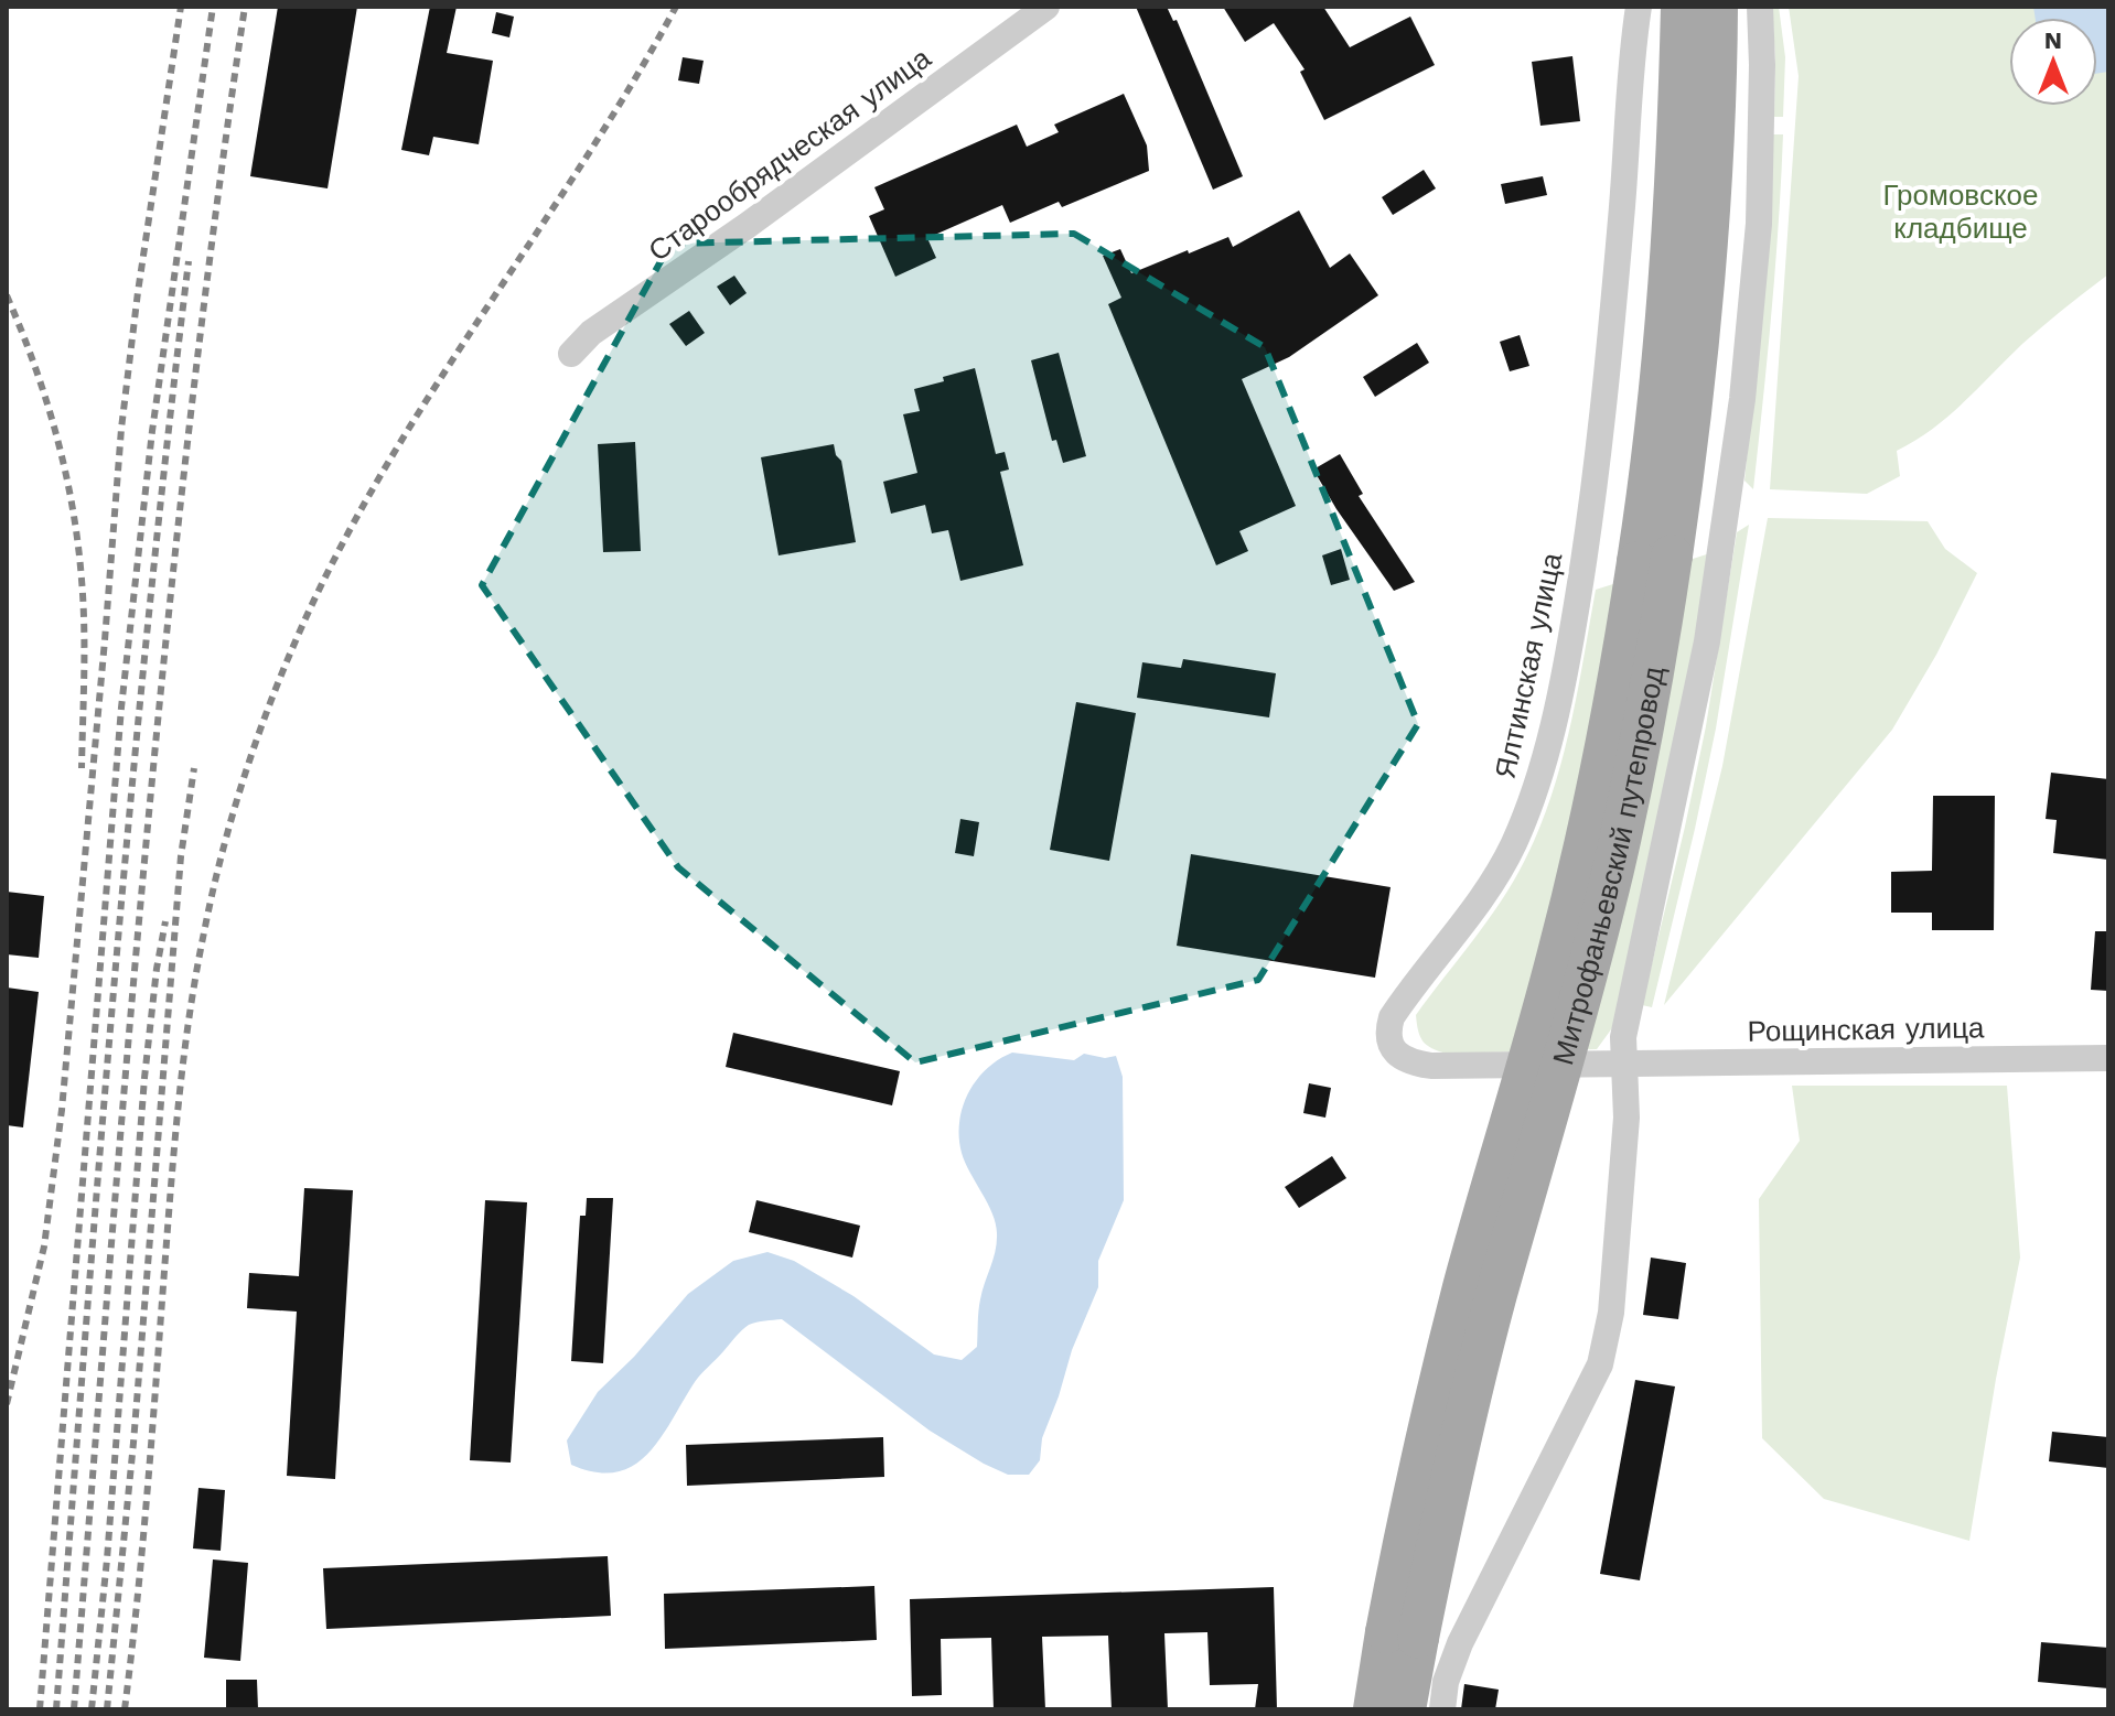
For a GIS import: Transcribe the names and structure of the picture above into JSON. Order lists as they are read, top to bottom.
{
  "streets": {
    "main road": ["Митрофаньевский путепровод"],
    "street": ["Старообрядческая улица", "Ялтинская улица", "Рощинская улица"]
  },
  "crossings": [
    ["Ялтинская улица", "Рощинская улица"]
  ],
  "parks": ["Громовское кладбище"],
  "north": "top"
}
